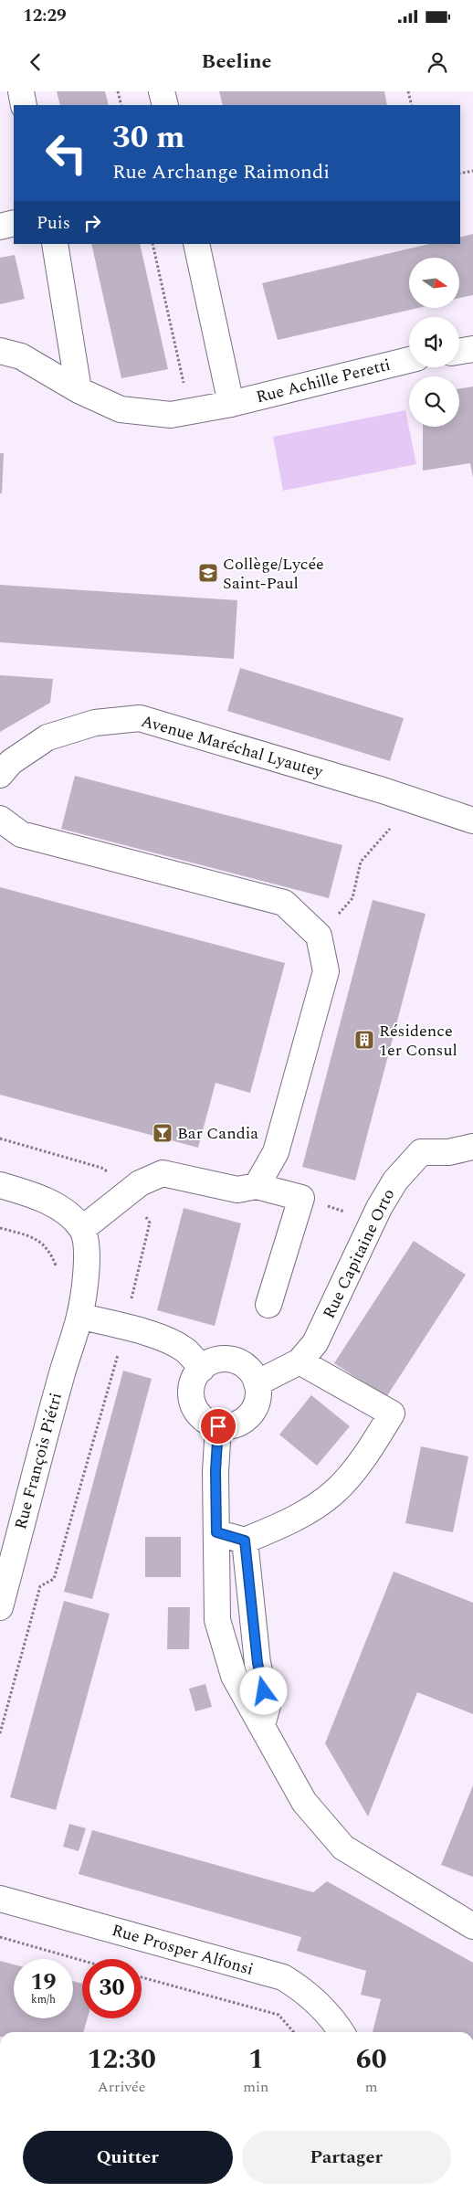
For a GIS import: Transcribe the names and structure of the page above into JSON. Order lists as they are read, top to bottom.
{
  "streets": {
    "street": [
      "Rue Achille Peretti",
      "Avenue Maréchal Lyautey",
      "Rue Capitaine Orto",
      "Rue François Piétri",
      "Rue Prosper Alfonsi"
    ]
  },
  "places": {
    "school or university": ["Collège/Lycée Saint-Paul"],
    "building": ["Résidence 1er Consul"],
    "bar": ["Bar Candia"]
  },
  "north": "right",
  "page": {
    "status": "12:29",
    "header": "Beeline",
    "turn": ["30 m", "Rue Archange Raimondi"],
    "then": "Puis",
    "speed": "19 km/h",
    "limit": "30",
    "eta": [
      "12:30",
      "Arrivée",
      "1",
      "min",
      "60",
      "m"
    ],
    "buttons": ["Quitter", "Partager"]
  }
}
